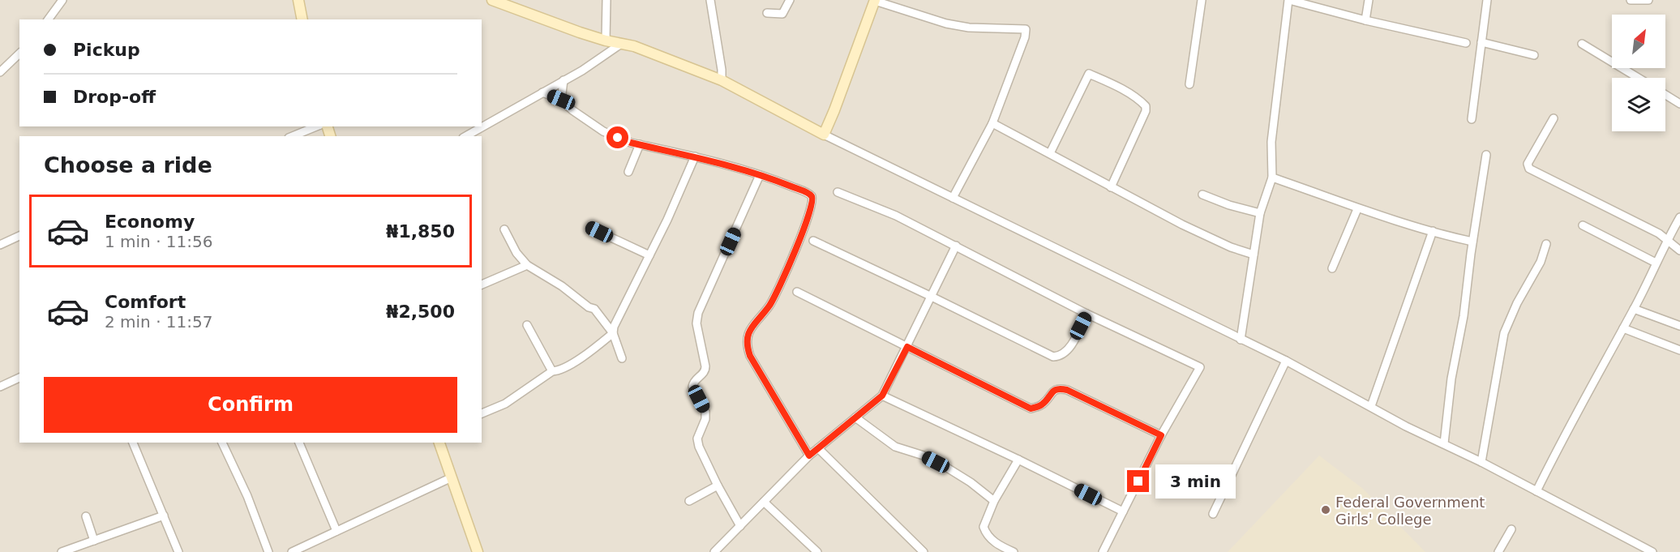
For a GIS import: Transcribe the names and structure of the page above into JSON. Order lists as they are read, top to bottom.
{
  "places": ["Federal Government Girls' College"],
  "north": "top right",
  "page": {
    "banner": ["Pickup", "Drop-off"],
    "heading": "Choose a ride",
    "list": [
      {
        "name": "Economy",
        "note": "1 min · 11:56",
        "value": "₦1,850"
      },
      {
        "name": "Comfort",
        "note": "2 min · 11:57",
        "value": "₦2,500"
      }
    ],
    "buttons": "Confirm",
    "bubble": "3 min"
  }
}
